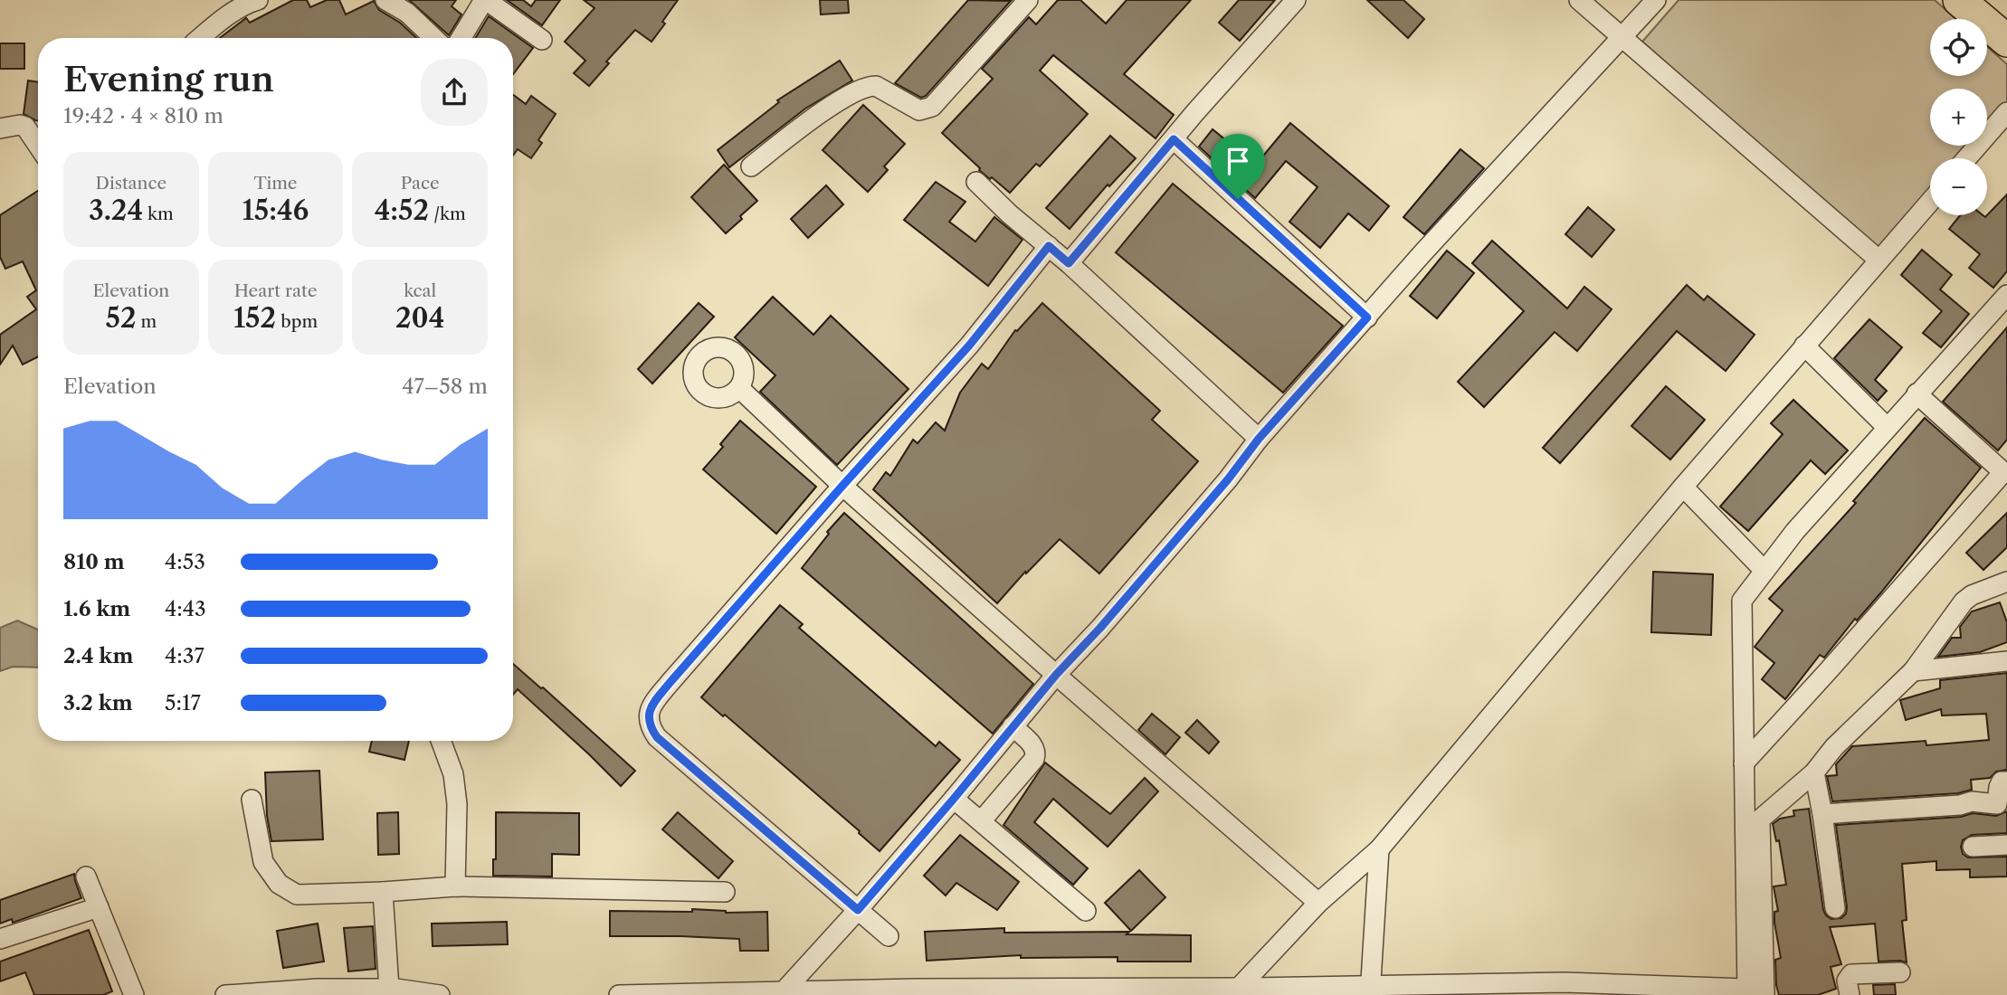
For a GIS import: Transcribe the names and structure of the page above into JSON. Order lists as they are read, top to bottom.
{
  "page": {
    "map_buttons": ["+", "−"],
    "heading": ["Evening run", "19:42 · 4 × 810 m"],
    "stats": [
      ["Distance", "3.24 km"],
      ["Time", "15:46"],
      ["Pace", "4:52 /km"],
      ["Elevation", "52 m"],
      ["Heart rate", "152 bpm"],
      ["kcal", "204"]
    ],
    "chart": ["Elevation", "47–58 m"],
    "list": [
      {
        "name": "810 m",
        "note": "4:53"
      },
      {
        "name": "1.6 km",
        "note": "4:43"
      },
      {
        "name": "2.4 km",
        "note": "4:37"
      },
      {
        "name": "3.2 km",
        "note": "5:17"
      }
    ]
  }
}
